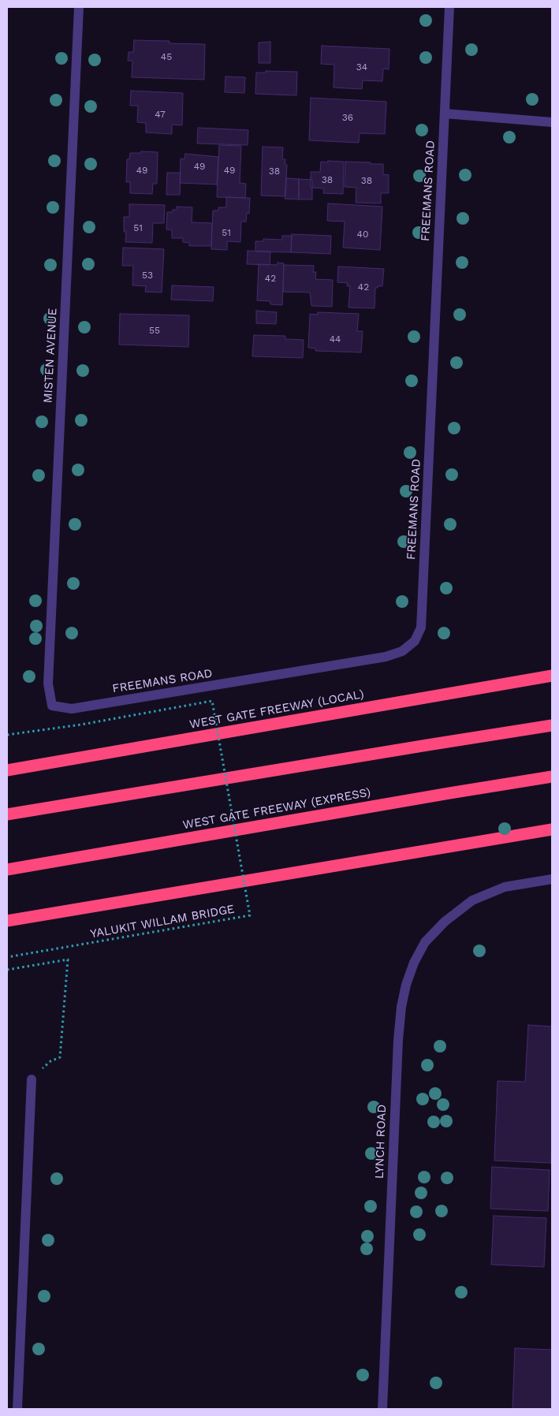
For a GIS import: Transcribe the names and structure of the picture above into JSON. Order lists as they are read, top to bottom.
{
  "streets": {
    "highway": ["WEST GATE FREEWAY (LOCAL)", "WEST GATE FREEWAY (EXPRESS)"],
    "street": ["FREEMANS ROAD", "MISTEN AVENUE", "LYNCH ROAD"],
    "path": ["YALUKIT WILLAM BRIDGE"]
  },
  "crossings": [
    ["FREEMANS ROAD", "MISTEN AVENUE"]
  ],
  "house_numbers": [
    "45",
    "34",
    "47",
    "36",
    "49",
    "49",
    "49",
    "38",
    "38",
    "38",
    "51",
    "51",
    "40",
    "53",
    "42",
    "42",
    "55",
    "44"
  ]
}
